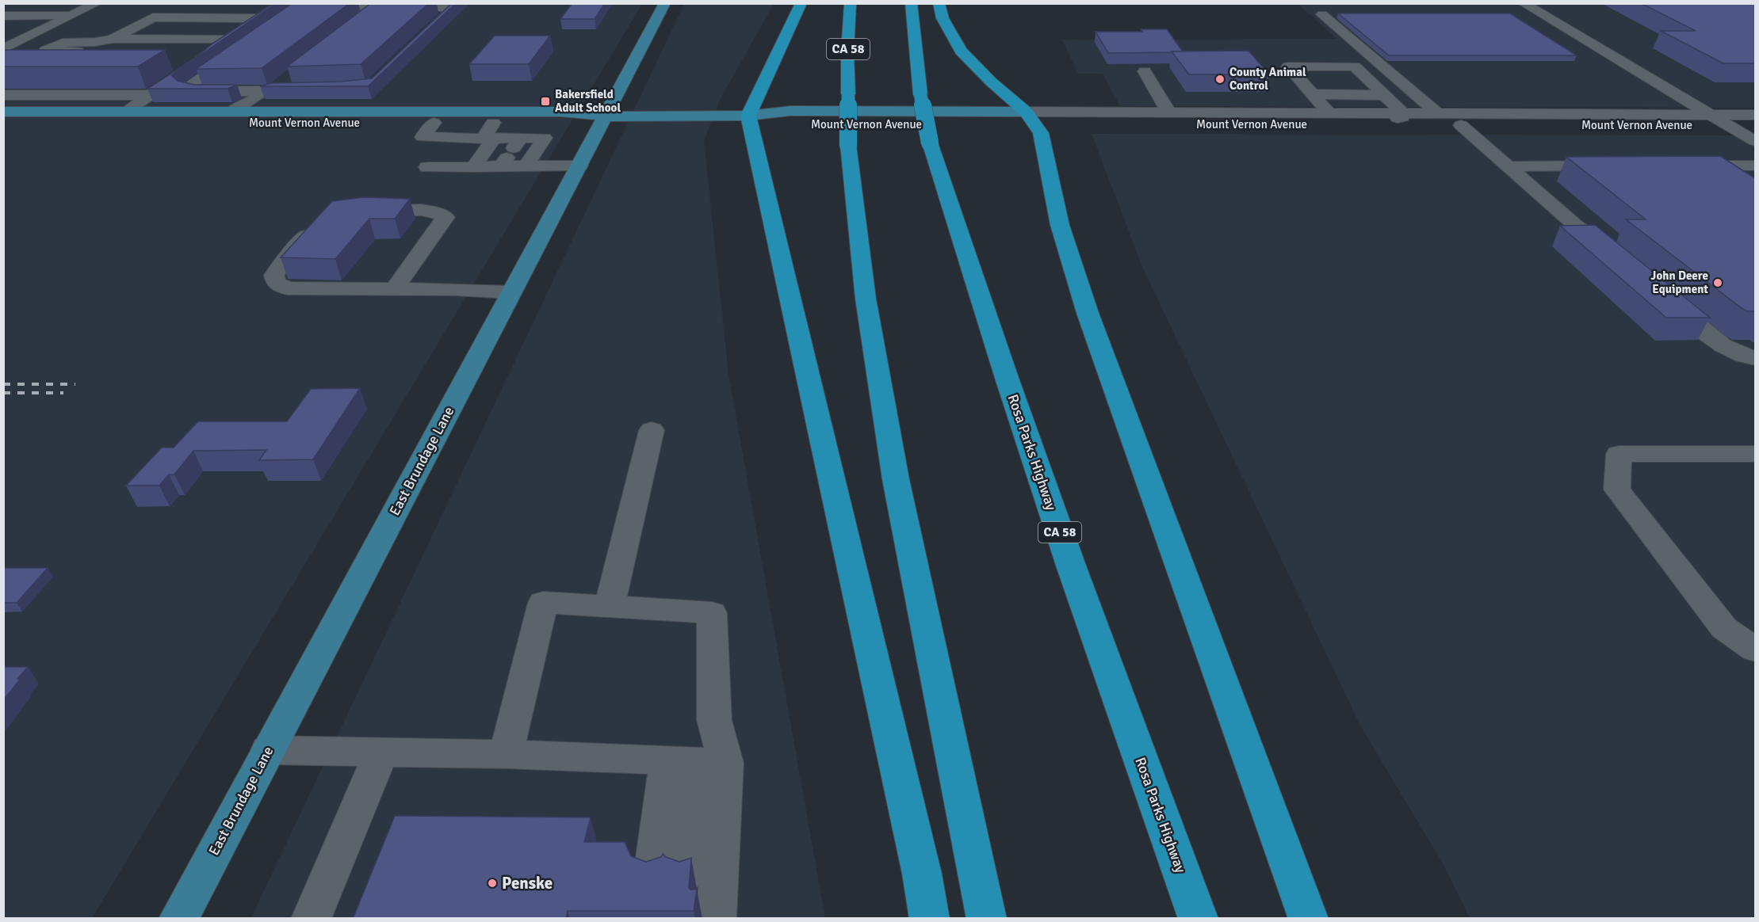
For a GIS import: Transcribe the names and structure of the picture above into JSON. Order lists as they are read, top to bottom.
{
  "streets": {
    "highway": ["CA 58", "Rosa Parks Highway"],
    "main road": ["Mount Vernon Avenue", "East Brundage Lane"]
  },
  "crossings": [
    ["Mount Vernon Avenue", "East Brundage Lane"]
  ],
  "places": {
    "other": ["County Animal Control", "John Deere Equipment", "Penske"],
    "transit": ["Bakersfield Adult School"]
  }
}
